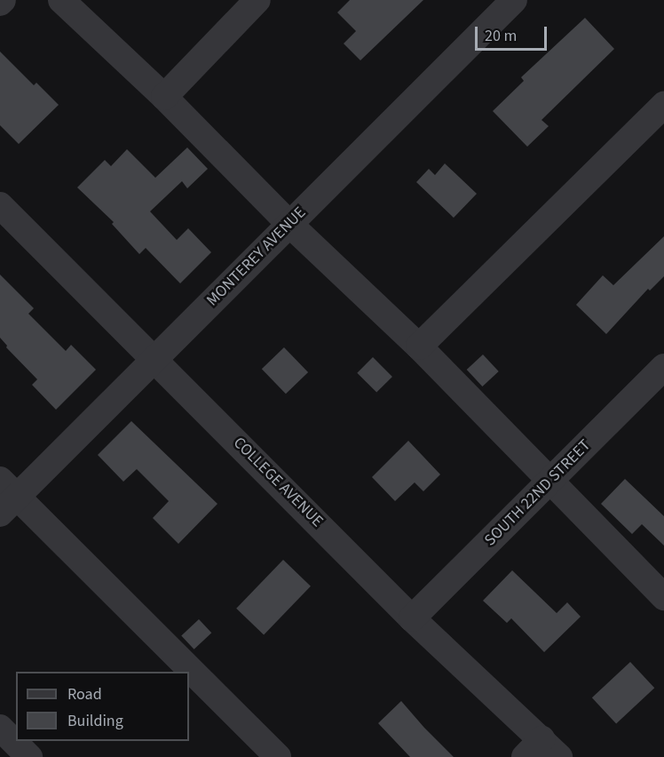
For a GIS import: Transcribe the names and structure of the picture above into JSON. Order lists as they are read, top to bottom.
{
  "streets": {
    "street": ["MONTEREY AVENUE", "COLLEGE AVENUE", "SOUTH 22ND STREET"]
  },
  "crossings": [
    ["MONTEREY AVENUE", "COLLEGE AVENUE"],
    ["COLLEGE AVENUE", "SOUTH 22ND STREET"]
  ],
  "legend": ["Road", "Building"],
  "scale_bar": "20 m"
}
